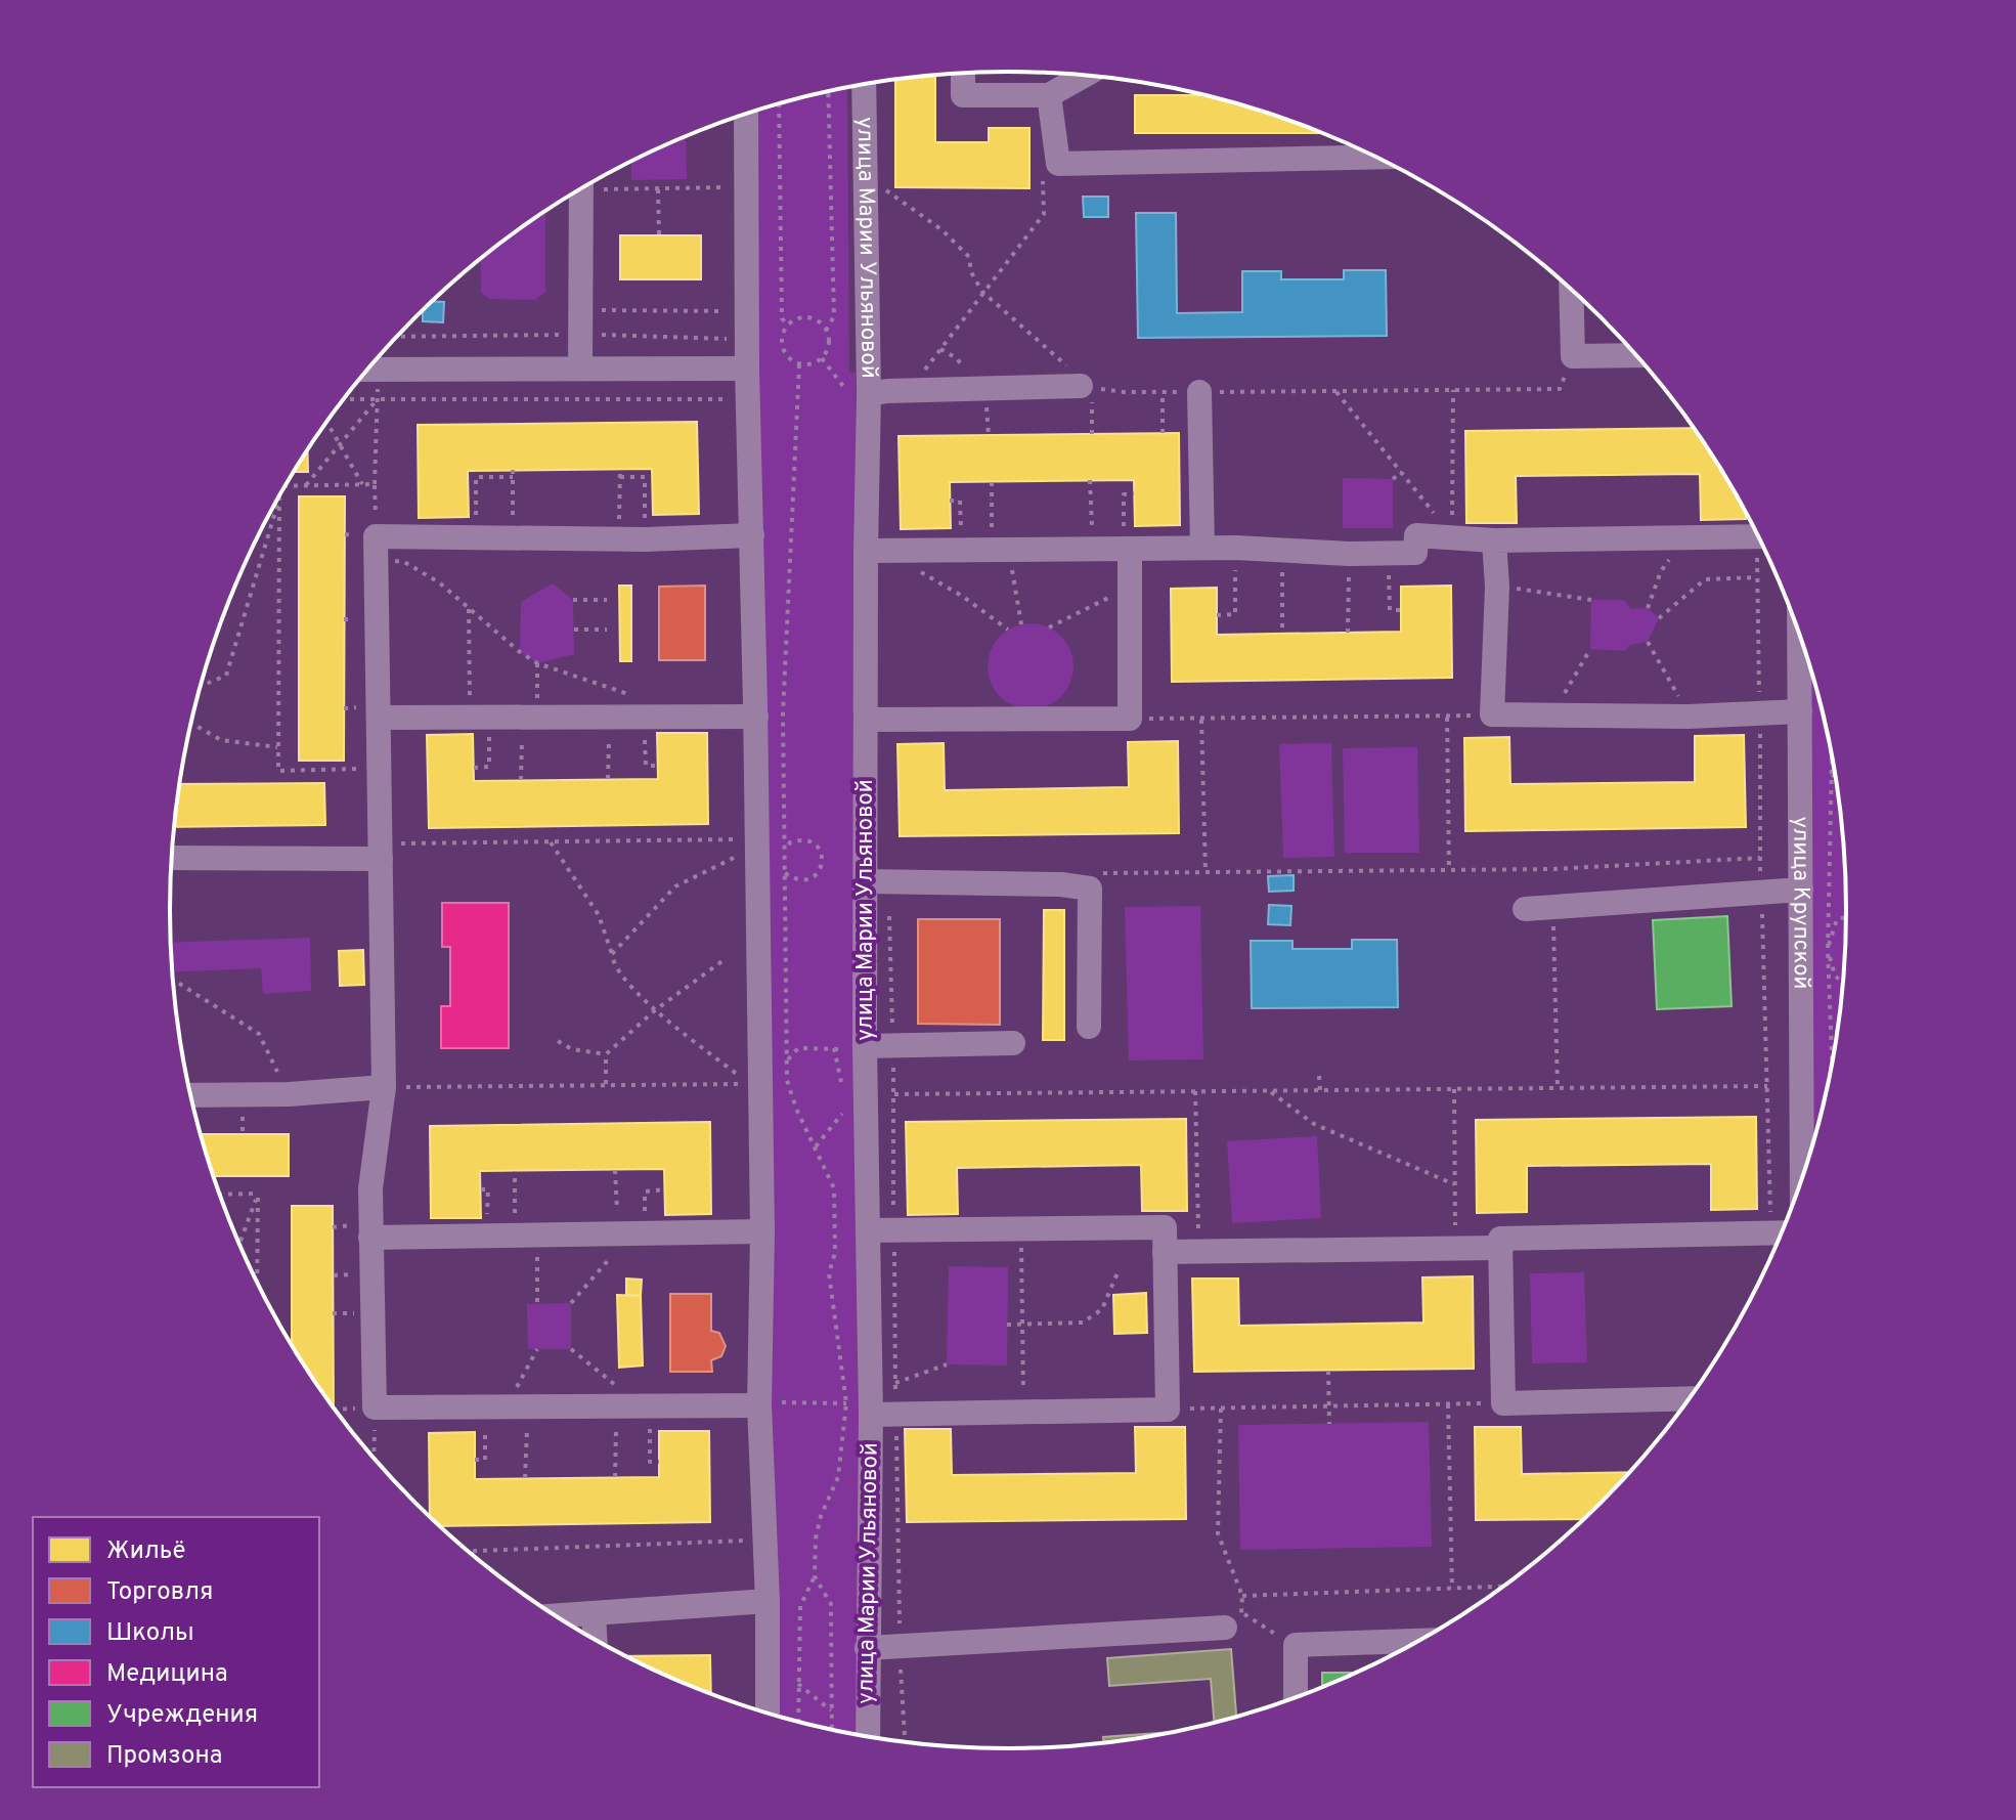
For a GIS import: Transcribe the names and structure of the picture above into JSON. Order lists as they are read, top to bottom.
{
  "streets": {
    "street": ["улица Марии Ульяновой", "улица Крупской"]
  },
  "legend": [
    "Жильё",
    "Торговля",
    "Школы",
    "Медицина",
    "Учреждения",
    "Промзона"
  ]
}
